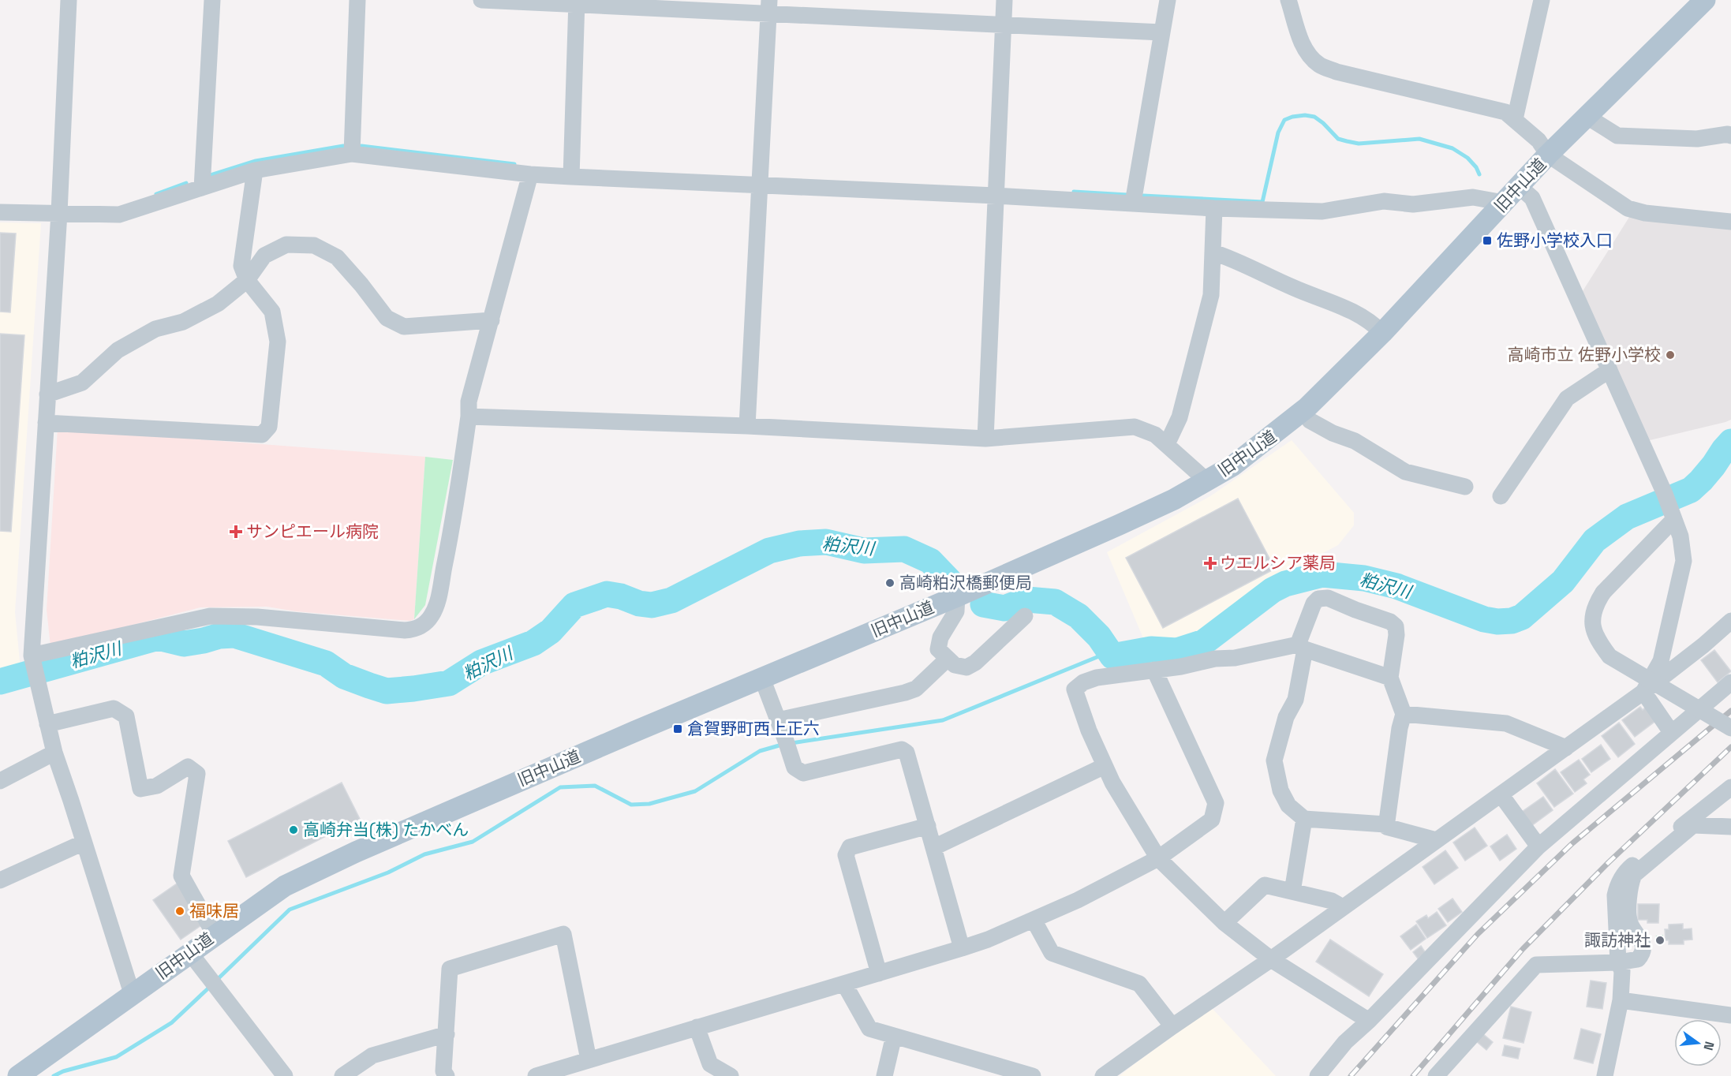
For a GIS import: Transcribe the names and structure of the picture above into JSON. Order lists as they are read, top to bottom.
{
  "streets": {
    "main road": ["旧中山道"]
  },
  "water": ["粕沢川"],
  "places": {
    "transit": ["佐野小学校入口", "倉賀野町西上正六"],
    "other": [
      "高崎市立 佐野小学校",
      "高崎粕沢橋郵便局",
      "高崎弁当(株) たかべん",
      "福味居",
      "諏訪神社"
    ],
    "health": ["サンピエール病院", "ウエルシア薬局"]
  },
  "north": "right"
}
